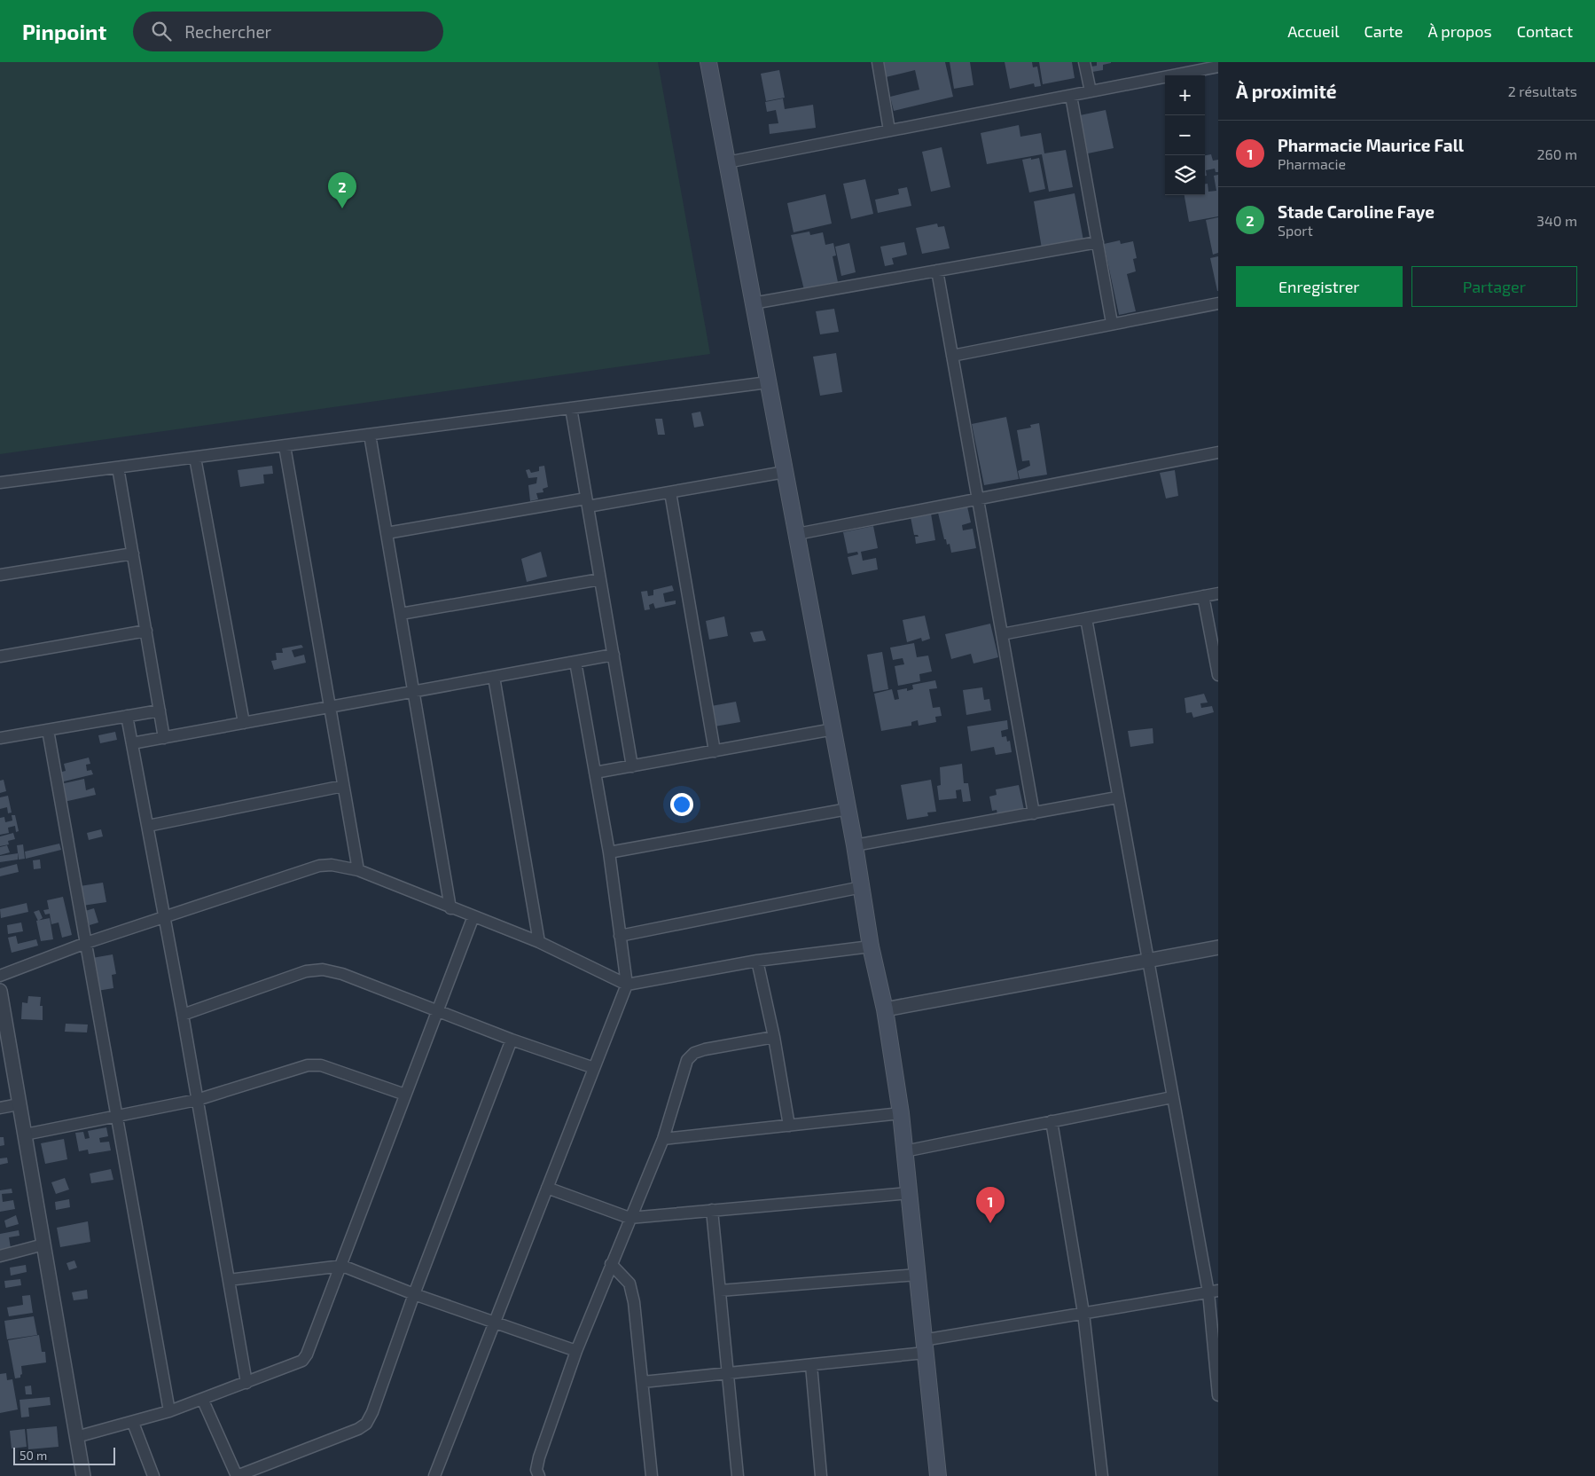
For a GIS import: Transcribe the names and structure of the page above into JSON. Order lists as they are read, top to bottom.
{
  "scale_bar": "50 m",
  "page": {
    "header": "Pinpoint",
    "search": "Rechercher",
    "nav": [
      "Accueil",
      "Carte",
      "À propos",
      "Contact"
    ],
    "heading": ["À proximité", "2 résultats"],
    "map_buttons": ["+", "−"],
    "list": [
      {
        "mark": "1",
        "name": "Pharmacie Maurice Fall",
        "note": "Pharmacie",
        "value": "260 m"
      },
      {
        "mark": "2",
        "name": "Stade Caroline Faye",
        "note": "Sport",
        "value": "340 m"
      }
    ],
    "pins": ["2", "1"],
    "buttons": ["Enregistrer", "Partager"],
    "scale": "50 m"
  }
}
